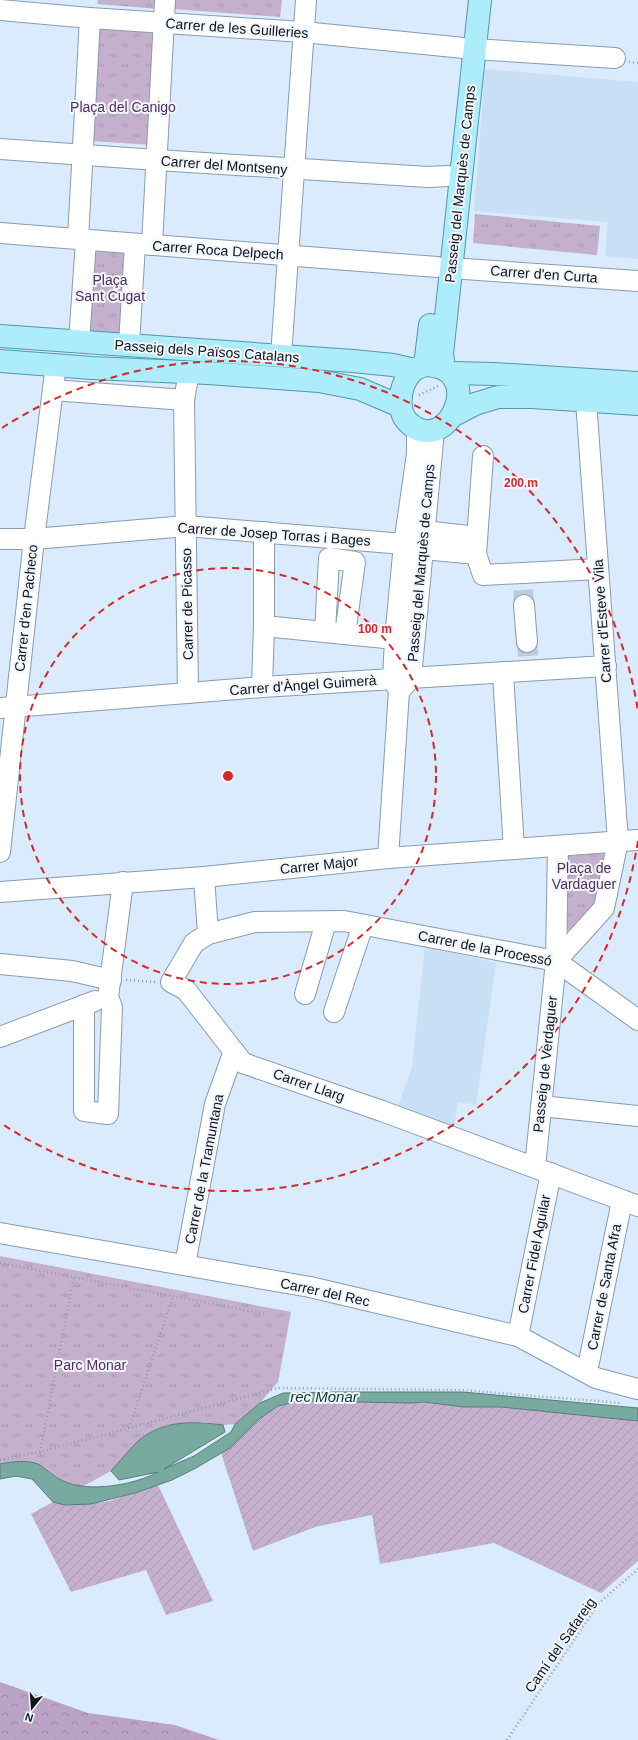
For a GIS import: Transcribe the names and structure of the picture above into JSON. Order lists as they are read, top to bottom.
{
  "streets": {
    "main road": ["Passeig del Marquès de Camps", "Passeig dels Països Catalans"],
    "street": [
      "Carrer de les Guilleries",
      "Carrer del Montseny",
      "Carrer Roca Delpech",
      "Carrer d'en Curta",
      "Carrer de Josep Torras i Bages",
      "Carrer de Picasso",
      "Carrer d'en Pacheco",
      "Carrer d'Esteve Vila",
      "Carrer d'Àngel Guimerà",
      "Carrer Major",
      "Carrer de la Processó",
      "Passeig de Verdaguer",
      "Carrer Llarg",
      "Carrer de la Tramuntana",
      "Carrer Fidel Aguilar",
      "Carrer de Santa Afra",
      "Carrer del Rec"
    ],
    "path": ["Camí del Safareig"]
  },
  "crossings": [
    ["Carrer de les Guilleries", "Passeig del Marquès de Camps"],
    ["Carrer del Montseny", "Passeig del Marquès de Camps"],
    ["Passeig del Marquès de Camps", "Carrer Roca Delpech"],
    ["Passeig del Marquès de Camps", "Carrer d'en Curta"],
    ["Passeig del Marquès de Camps", "Passeig dels Països Catalans"],
    ["Passeig del Marquès de Camps", "Carrer de Josep Torras i Bages"],
    ["Passeig del Marquès de Camps", "Carrer d'Àngel Guimerà"],
    ["Passeig del Marquès de Camps", "Carrer Major"],
    ["Carrer Roca Delpech", "Carrer d'en Curta"],
    ["Carrer de Josep Torras i Bages", "Carrer de Picasso"],
    ["Carrer de Josep Torras i Bages", "Carrer d'en Pacheco"],
    ["Carrer de Picasso", "Carrer d'Àngel Guimerà"],
    ["Carrer d'en Pacheco", "Carrer d'Àngel Guimerà"],
    ["Carrer d'Esteve Vila", "Carrer d'Àngel Guimerà"],
    ["Carrer d'Esteve Vila", "Carrer Major"],
    ["Carrer d'Esteve Vila", "Carrer de la Processó"],
    ["Carrer d'Esteve Vila", "Passeig de Verdaguer"],
    ["Carrer Major", "Passeig de Verdaguer"],
    ["Carrer de la Processó", "Passeig de Verdaguer"],
    ["Passeig de Verdaguer", "Carrer Llarg"],
    ["Passeig de Verdaguer", "Carrer Fidel Aguilar"],
    ["Carrer Llarg", "Carrer de la Tramuntana"],
    ["Carrer Llarg", "Carrer Fidel Aguilar"],
    ["Carrer Llarg", "Carrer de Santa Afra"],
    ["Carrer de la Tramuntana", "Carrer del Rec"],
    ["Carrer Fidel Aguilar", "Carrer del Rec"],
    ["Carrer de Santa Afra", "Carrer del Rec"]
  ],
  "water": ["rec Monar"],
  "parks": [
    "Plaça del Canigo",
    "Plaça Sant Cugat",
    "Plaça de Vardaguer",
    "Parc Monar"
  ],
  "north": "bottom",
  "rings": ["200 m", "100 m"]
}
